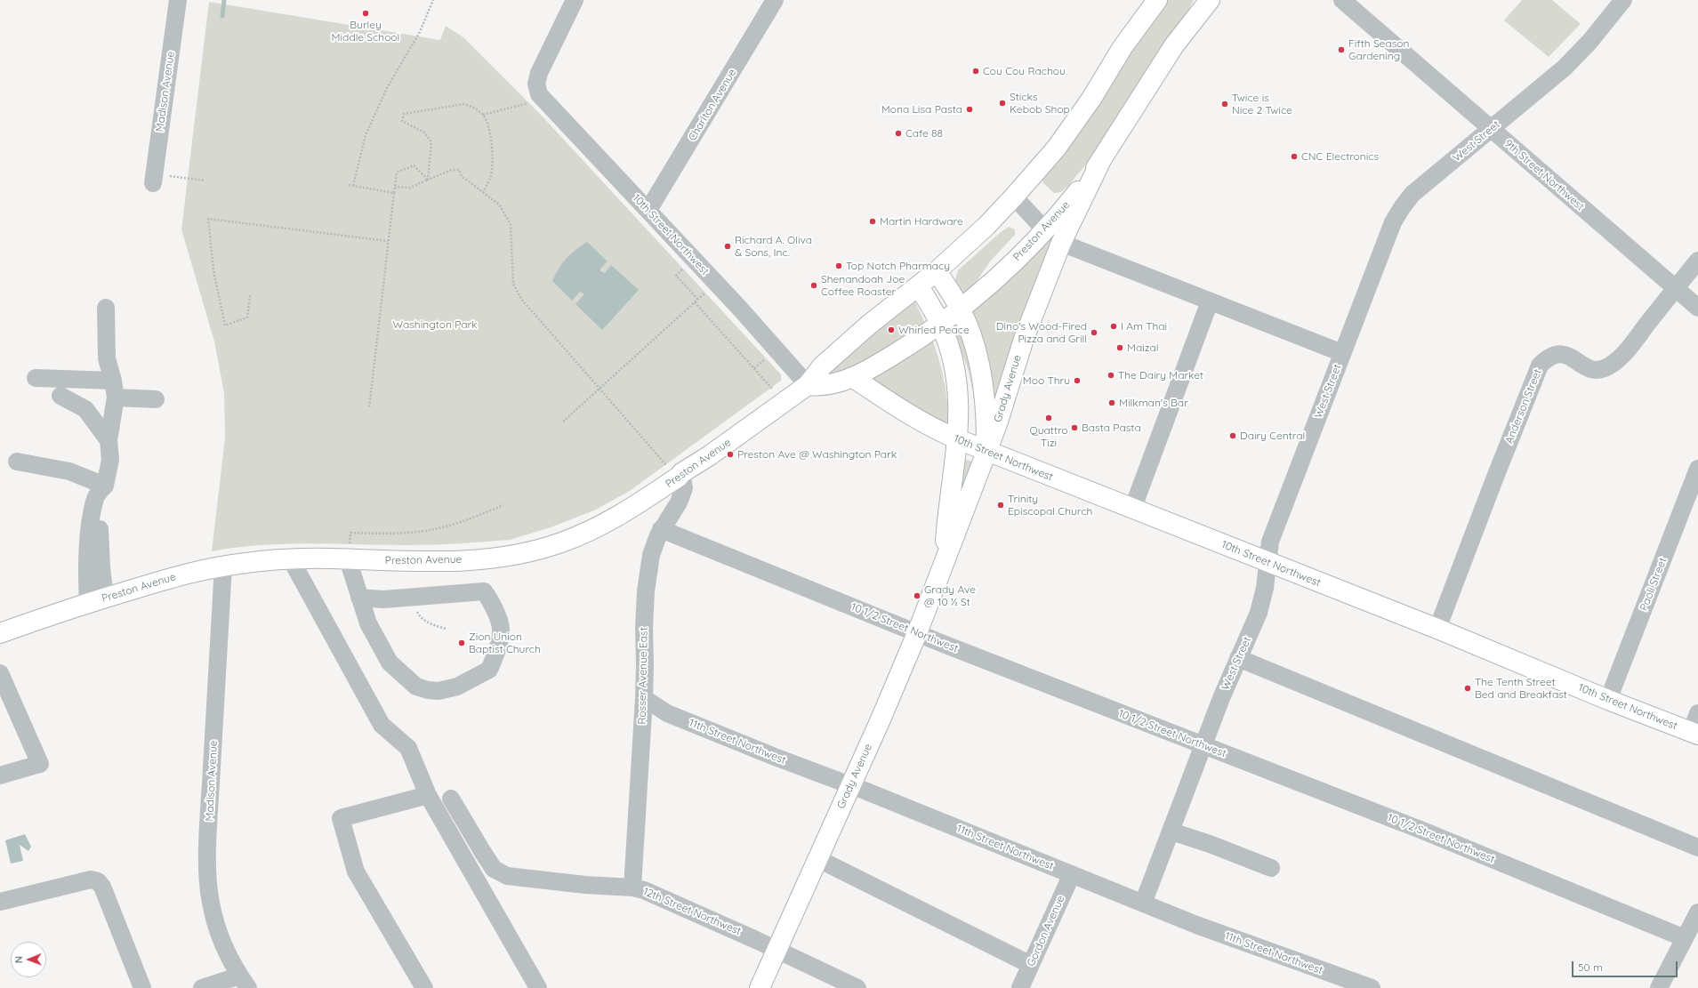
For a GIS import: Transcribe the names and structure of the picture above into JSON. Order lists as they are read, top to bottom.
{
  "streets": {
    "main road": ["Preston Avenue", "10th Street Northwest", "Grady Avenue"],
    "street": [
      "Madison Avenue",
      "Charlton Avenue",
      "West Street",
      "9th Street Northwest",
      "Anderson Street",
      "Paoli Street",
      "10 1/2 Street Northwest",
      "Rosser Avenue East",
      "11th Street Northwest",
      "12th Street Northwest",
      "Gordon Avenue"
    ]
  },
  "crossings": [
    ["Madison Avenue", "Preston Avenue"],
    ["Charlton Avenue", "10th Street Northwest"],
    ["West Street", "9th Street Northwest"],
    ["West Street", "10th Street Northwest"],
    ["West Street", "10 1/2 Street Northwest"],
    ["West Street", "11th Street Northwest"],
    ["9th Street Northwest", "Anderson Street"],
    ["Preston Avenue", "10th Street Northwest"],
    ["Preston Avenue", "Grady Avenue"],
    ["Preston Avenue", "Rosser Avenue East"],
    ["10th Street Northwest", "Grady Avenue"],
    ["10th Street Northwest", "Anderson Street"],
    ["10th Street Northwest", "Paoli Street"],
    ["Grady Avenue", "10 1/2 Street Northwest"],
    ["Grady Avenue", "11th Street Northwest"],
    ["Grady Avenue", "12th Street Northwest"],
    ["10 1/2 Street Northwest", "Rosser Avenue East"],
    ["Rosser Avenue East", "11th Street Northwest"],
    ["Rosser Avenue East", "12th Street Northwest"],
    ["11th Street Northwest", "Gordon Avenue"]
  ],
  "parks": ["Washington Park"],
  "places": [
    "Burley Middle School",
    "Fifth Season Gardening",
    "Cou Cou Rachou",
    "Sticks Kebob Shop",
    "Twice is Nice 2 Twice",
    "Mona Lisa Pasta",
    "Cafe 88",
    "CNC Electronics",
    "Martin Hardware",
    "Richard A. Oliva & Sons, Inc.",
    "Top Notch Pharmacy",
    "Shenandoah Joe Coffee Roaster",
    "I Am Thai",
    "Whirled Peace",
    "Dino's Wood-Fired Pizza and Grill",
    "Maizal",
    "The Dairy Market",
    "Moo Thru",
    "Milkman's Bar",
    "Quattro Tizi",
    "Basta Pasta",
    "Dairy Central",
    "Preston Ave @ Washington Park",
    "Trinity Episcopal Church",
    "Grady Ave @ 10 ½ St",
    "Zion Union Baptist Church",
    "The Tenth Street Bed and Breakfast"
  ],
  "scale_bar": "50 m",
  "north": "left"
}
